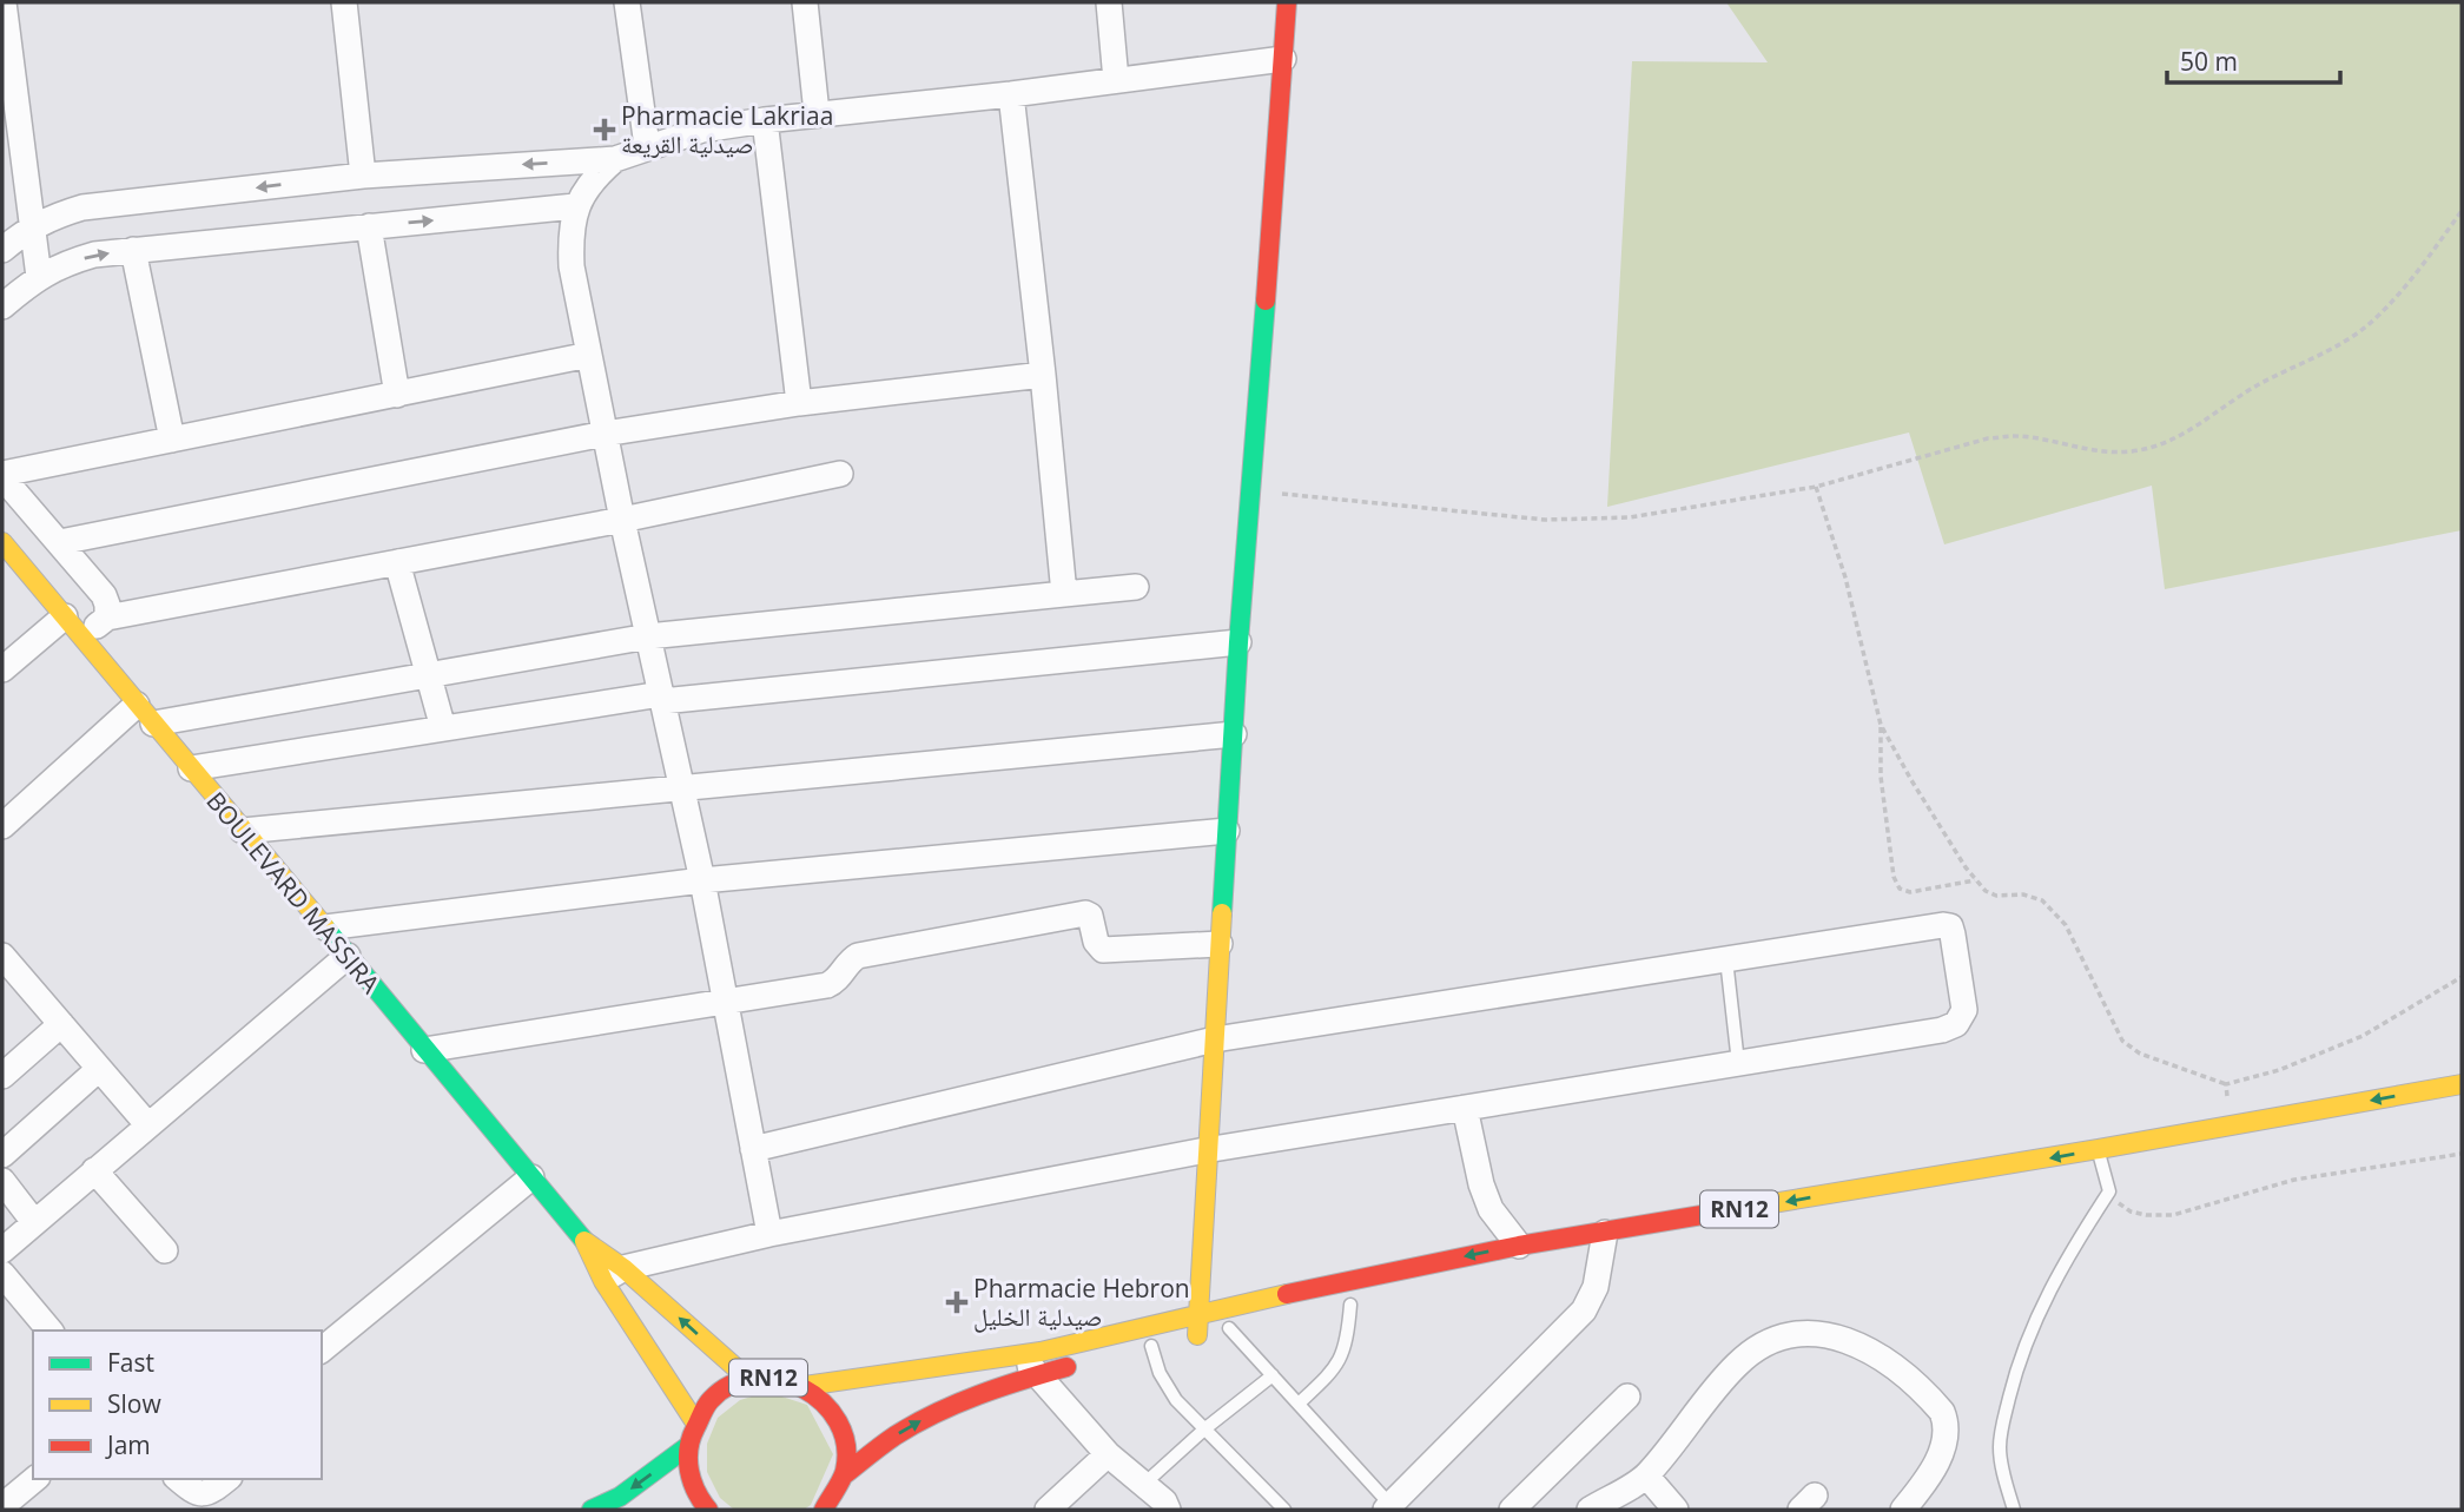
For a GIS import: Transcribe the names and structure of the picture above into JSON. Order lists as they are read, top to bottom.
{
  "streets": {
    "main road": ["BOULEVARD MASSIRA", "RN12"]
  },
  "crossings": [
    ["BOULEVARD MASSIRA", "RN12"]
  ],
  "places": {
    "health": ["Pharmacie Lakriaa صيدلية القريعة", "Pharmacie Hebron صيدلية الخليل"]
  },
  "legend": ["Fast", "Slow", "Jam"],
  "scale_bar": "50 m"
}
